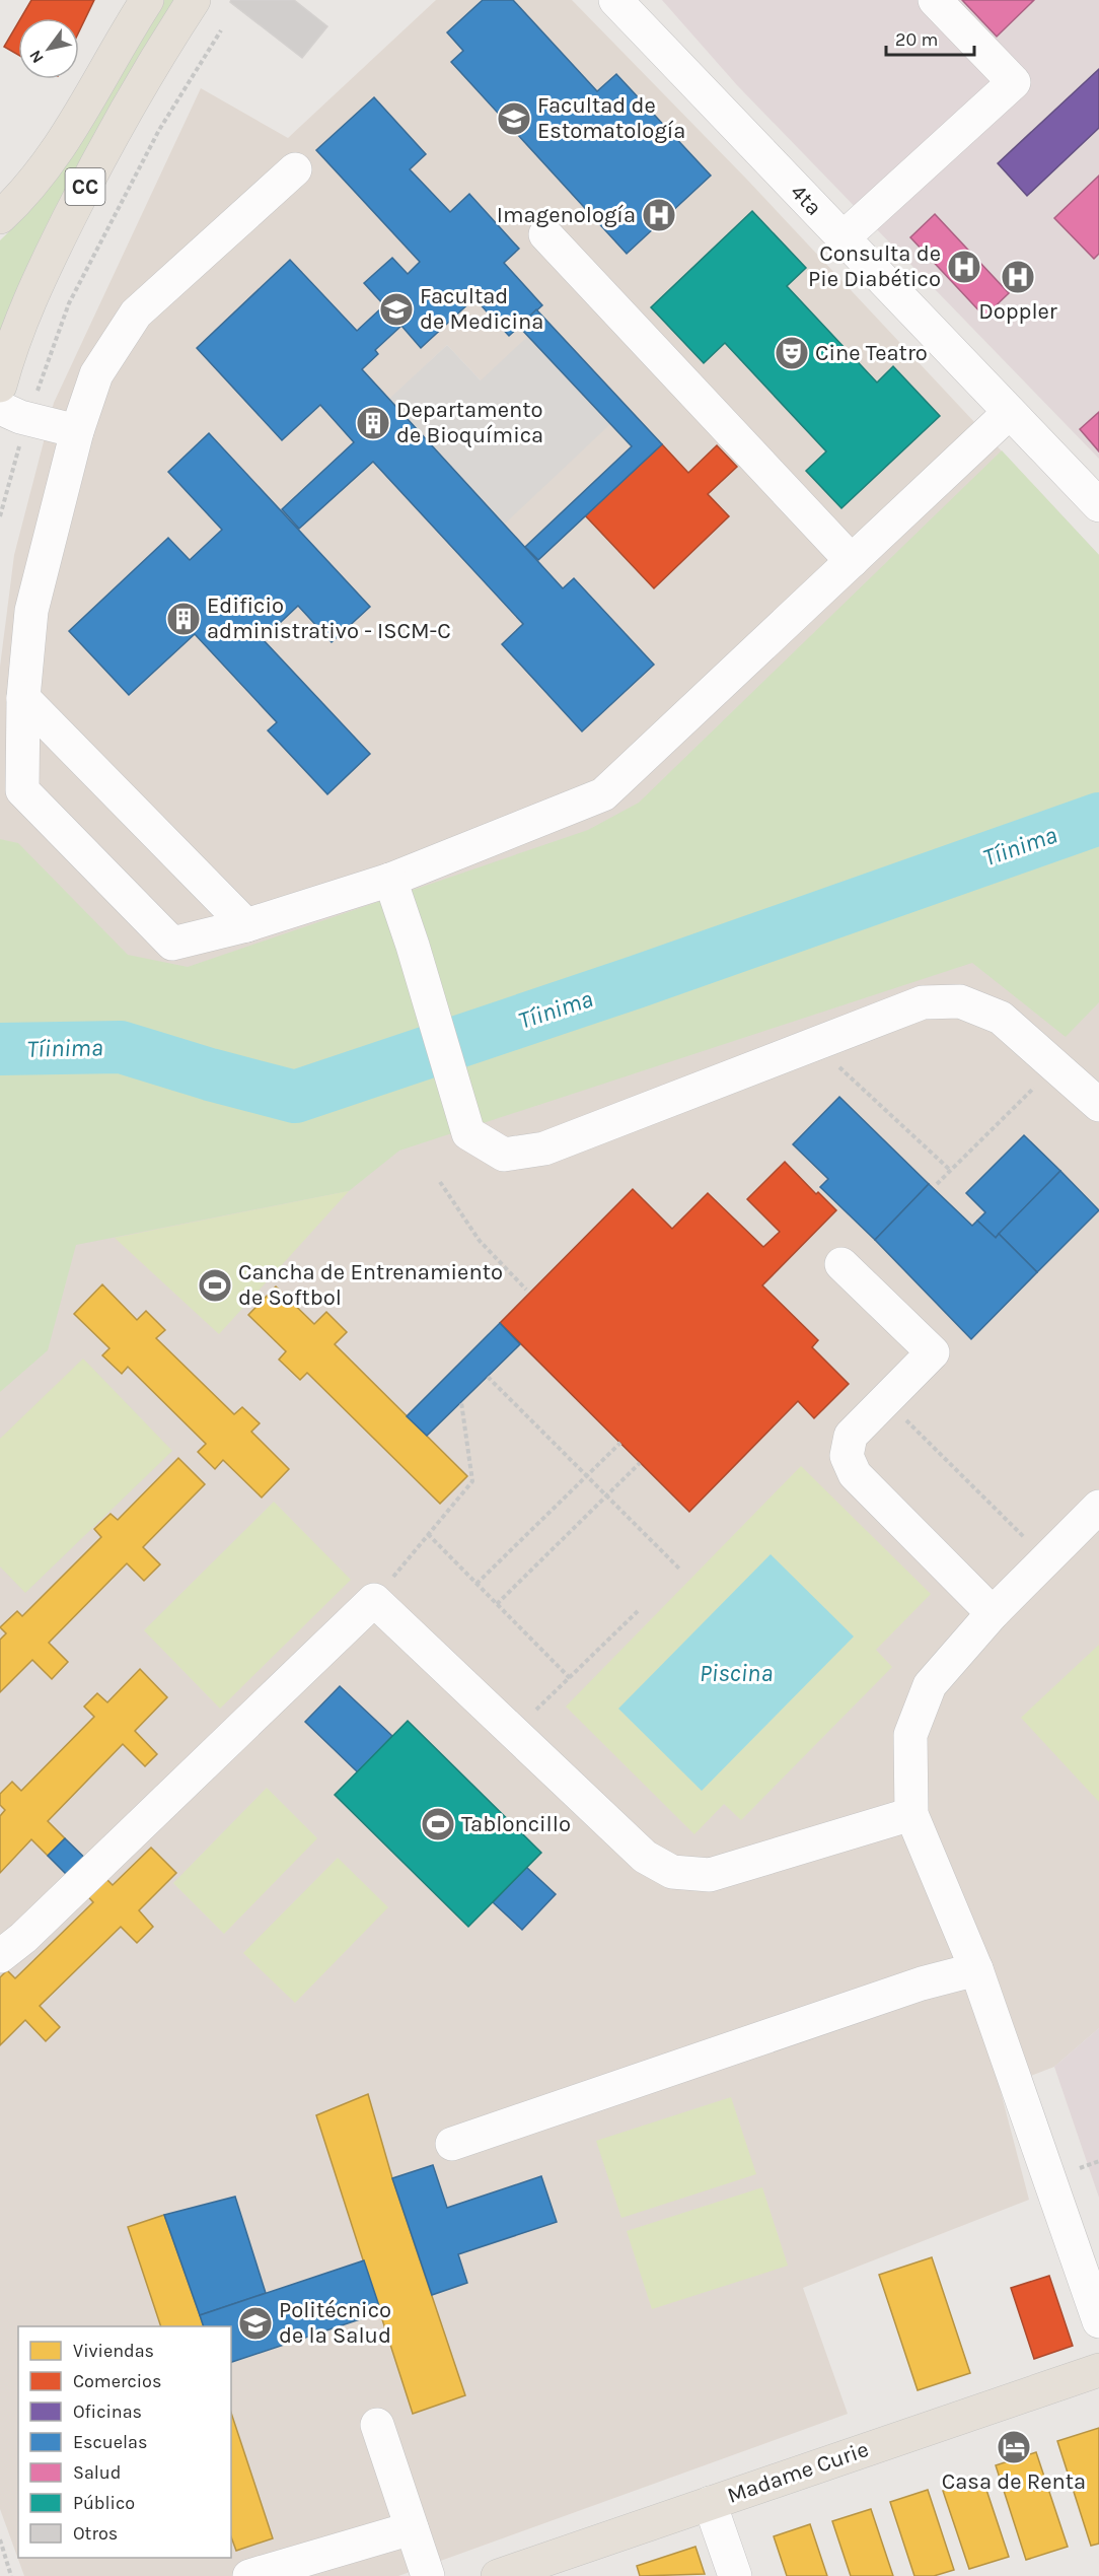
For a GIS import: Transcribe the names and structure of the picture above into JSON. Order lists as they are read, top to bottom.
{
  "streets": {
    "main road": ["CC", "Madame Curie"],
    "street": ["4ta"]
  },
  "water": ["Tíinima", "Piscina"],
  "places": {
    "school or university": ["Facultad de Estomatología", "Facultad de Medicina", "Politécnico de la Salud"],
    "hospital": ["Imagenología", "Consulta de Pie Diabético", "Doppler"],
    "theatre": ["Cine Teatro"],
    "building": ["Departamento de Bioquímica", "Edificio administrativo - ISCM-C"],
    "sports": ["Cancha de Entrenamiento de Softbol", "Tabloncillo"],
    "hotel": ["Casa de Renta"]
  },
  "legend": [
    "Viviendas",
    "Comercios",
    "Oficinas",
    "Escuelas",
    "Salud",
    "Público",
    "Otros"
  ],
  "scale_bar": "20 m",
  "north": "bottom left"
}
